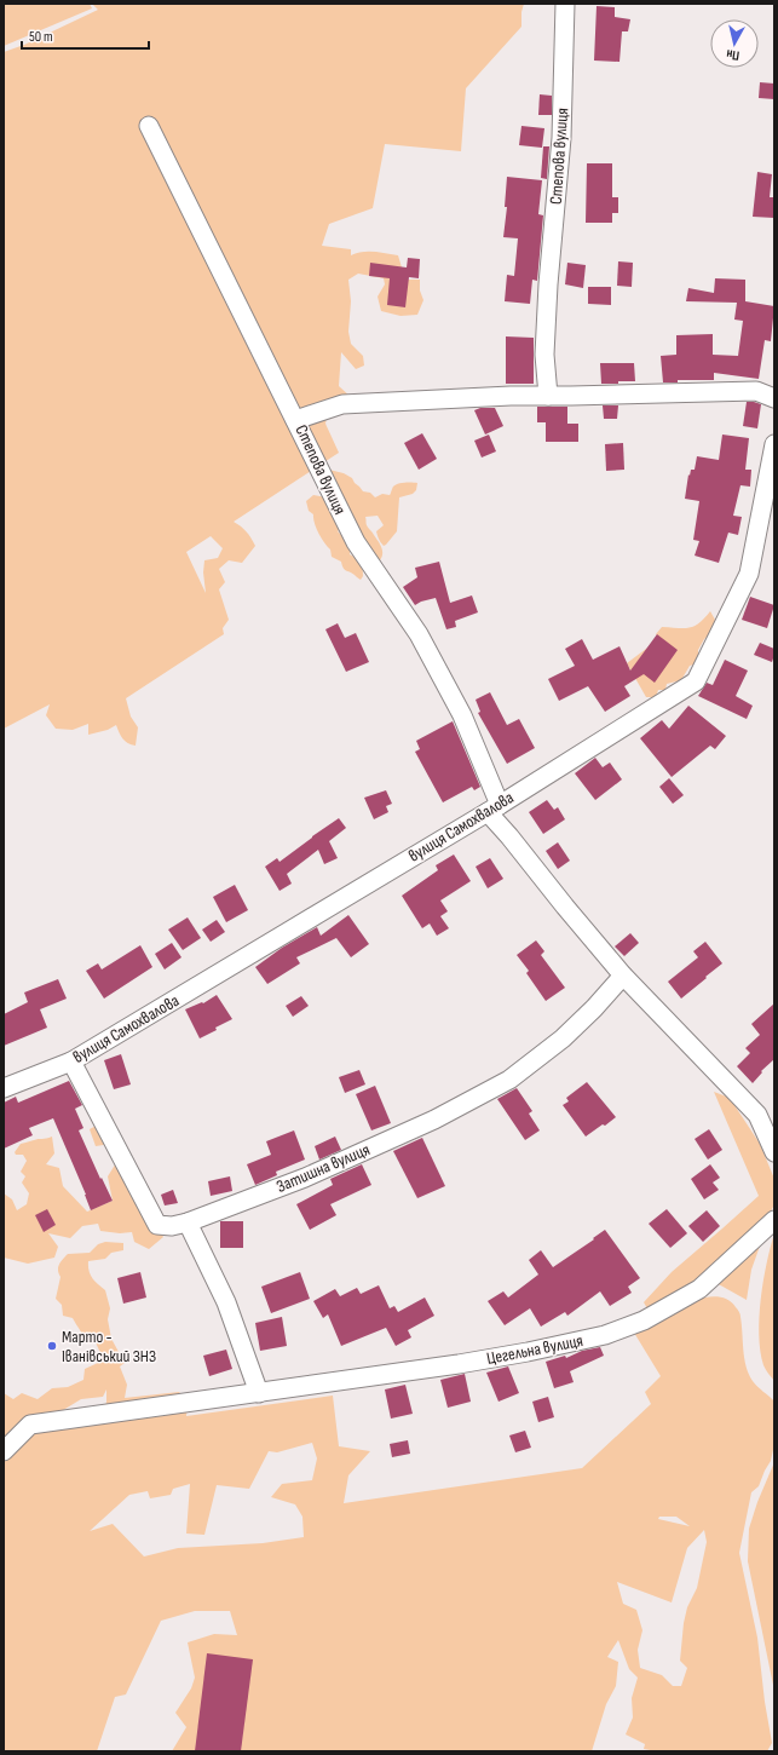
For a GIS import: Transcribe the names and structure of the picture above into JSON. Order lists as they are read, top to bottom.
{
  "streets": {
    "street": [
      "Степова вулиця",
      "вулиця Самохвалова",
      "Затишна вулиця",
      "Цегельна вулиця"
    ]
  },
  "crossings": [
    ["Степова вулиця", "вулиця Самохвалова"],
    ["Степова вулиця", "Затишна вулиця"],
    ["вулиця Самохвалова", "Затишна вулиця"]
  ],
  "places": ["Марто - Іванівський ЗНЗ"],
  "scale_bar": "50 m",
  "north": "bottom"
}
